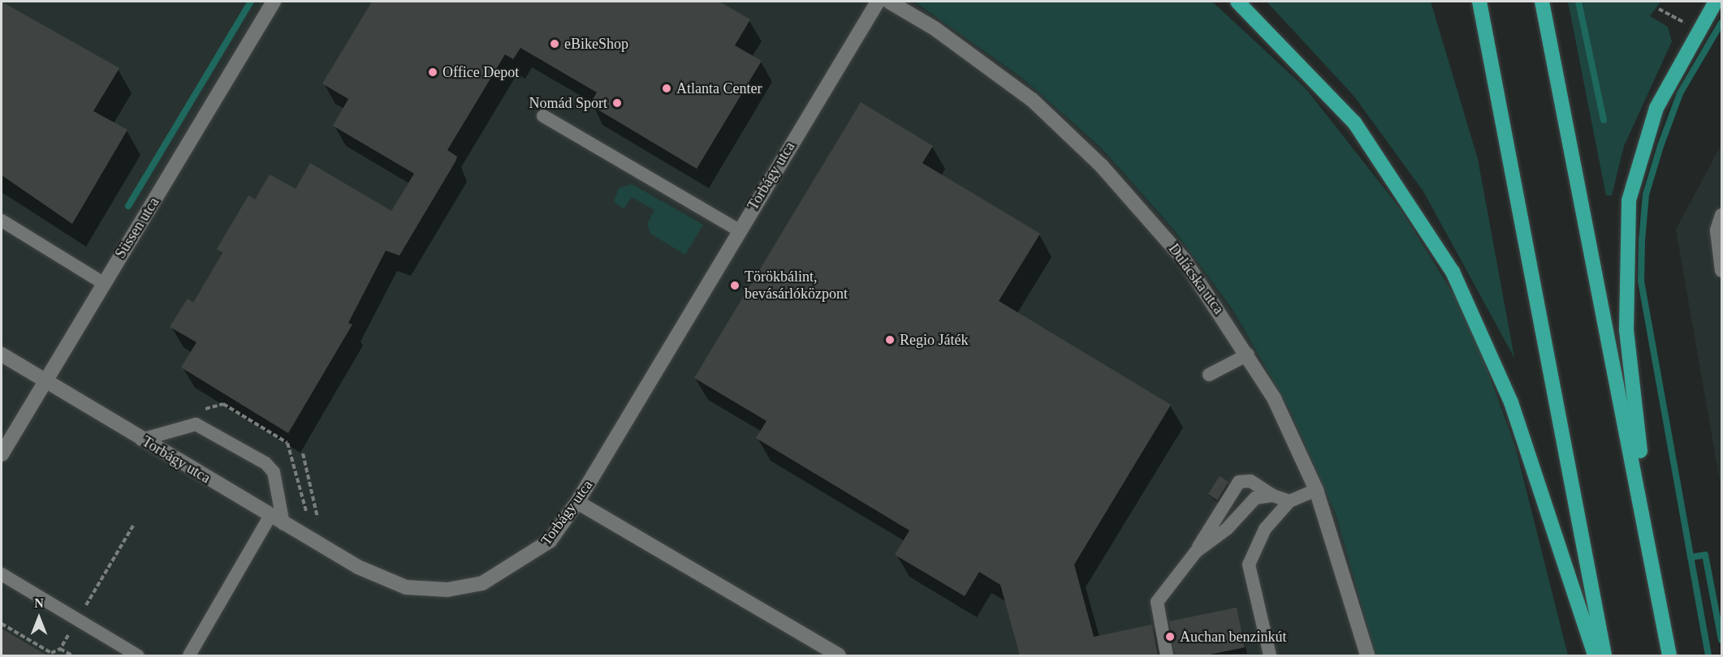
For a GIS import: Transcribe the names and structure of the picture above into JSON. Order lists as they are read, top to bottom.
{
  "streets": {
    "street": ["Torbágy utca", "Süssen utca", "Dulácska utca"]
  },
  "crossings": [
    ["Torbágy utca", "Süssen utca"]
  ],
  "places": [
    "eBikeShop",
    "Office Depot",
    "Atlanta Center",
    "Nomád Sport",
    "Törökbálint, bevásárlóközpont",
    "Regio Játék",
    "Auchan benzinkút"
  ],
  "north": "top"
}
